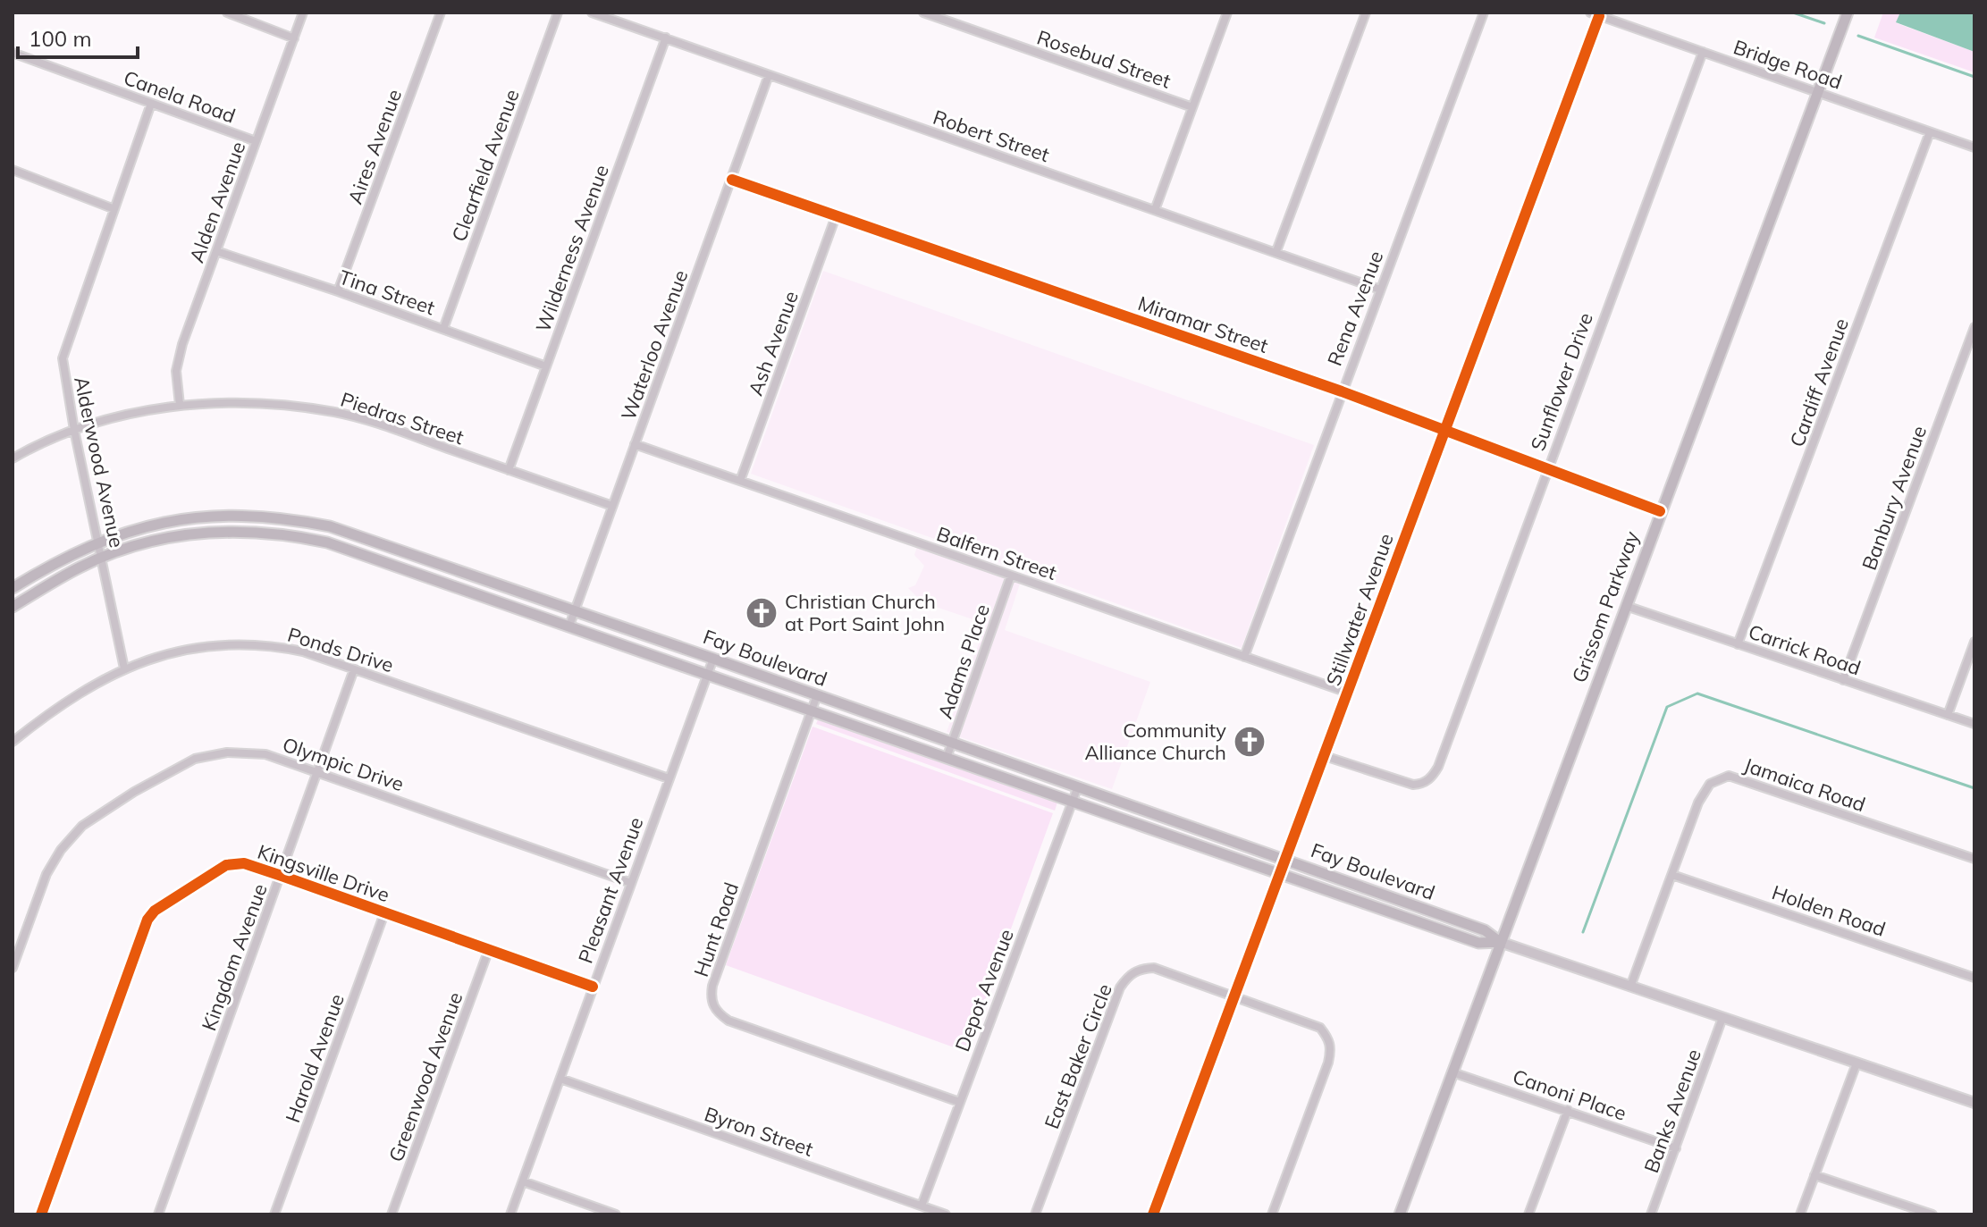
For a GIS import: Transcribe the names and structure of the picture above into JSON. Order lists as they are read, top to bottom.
{
  "streets": {
    "main road": ["Grissom Parkway", "Fay Boulevard"],
    "street": [
      "Rosebud Street",
      "Bridge Road",
      "Canela Road",
      "Robert Street",
      "Aires Avenue",
      "Clearfield Avenue",
      "Alden Avenue",
      "Wilderness Avenue",
      "Tina Street",
      "Rena Avenue",
      "Miramar Street",
      "Ash Avenue",
      "Waterloo Avenue",
      "Sunflower Drive",
      "Cardiff Avenue",
      "Piedras Street",
      "Alderwood Avenue",
      "Banbury Avenue",
      "Balfern Street",
      "Stillwater Avenue",
      "Ponds Drive",
      "Carrick Road",
      "Adams Place",
      "Olympic Drive",
      "Jamaica Road",
      "Kingsville Drive",
      "Pleasant Avenue",
      "Holden Road",
      "Hunt Road",
      "Kingdom Avenue",
      "Depot Avenue",
      "East Baker Circle",
      "Harold Avenue",
      "Greenwood Avenue",
      "Canoni Place",
      "Banks Avenue",
      "Byron Street"
    ]
  },
  "crossings": [
    ["Bridge Road", "Sunflower Drive"],
    ["Bridge Road", "Cardiff Avenue"],
    ["Bridge Road", "Grissom Parkway"],
    ["Bridge Road", "Stillwater Avenue"],
    ["Canela Road", "Alden Avenue"],
    ["Canela Road", "Alderwood Avenue"],
    ["Robert Street", "Wilderness Avenue"],
    ["Robert Street", "Rena Avenue"],
    ["Robert Street", "Waterloo Avenue"],
    ["Aires Avenue", "Tina Street"],
    ["Clearfield Avenue", "Tina Street"],
    ["Alden Avenue", "Tina Street"],
    ["Alden Avenue", "Piedras Street"],
    ["Wilderness Avenue", "Tina Street"],
    ["Wilderness Avenue", "Piedras Street"],
    ["Rena Avenue", "Miramar Street"],
    ["Rena Avenue", "Balfern Street"],
    ["Miramar Street", "Ash Avenue"],
    ["Miramar Street", "Waterloo Avenue"],
    ["Miramar Street", "Sunflower Drive"],
    ["Miramar Street", "Grissom Parkway"],
    ["Miramar Street", "Stillwater Avenue"],
    ["Ash Avenue", "Balfern Street"],
    ["Waterloo Avenue", "Piedras Street"],
    ["Waterloo Avenue", "Balfern Street"],
    ["Waterloo Avenue", "Fay Boulevard"],
    ["Sunflower Drive", "Stillwater Avenue"],
    ["Cardiff Avenue", "Carrick Road"],
    ["Piedras Street", "Alderwood Avenue"],
    ["Alderwood Avenue", "Ponds Drive"],
    ["Alderwood Avenue", "Fay Boulevard"],
    ["Banbury Avenue", "Carrick Road"],
    ["Balfern Street", "Stillwater Avenue"],
    ["Balfern Street", "Adams Place"],
    ["Grissom Parkway", "Carrick Road"],
    ["Grissom Parkway", "Fay Boulevard"],
    ["Grissom Parkway", "Canoni Place"],
    ["Stillwater Avenue", "Fay Boulevard"],
    ["Stillwater Avenue", "East Baker Circle"],
    ["Ponds Drive", "Pleasant Avenue"],
    ["Ponds Drive", "Kingdom Avenue"],
    ["Fay Boulevard", "Adams Place"],
    ["Fay Boulevard", "Jamaica Road"],
    ["Fay Boulevard", "Pleasant Avenue"],
    ["Fay Boulevard", "Hunt Road"],
    ["Fay Boulevard", "Depot Avenue"],
    ["Fay Boulevard", "Banks Avenue"],
    ["Olympic Drive", "Pleasant Avenue"],
    ["Olympic Drive", "Kingdom Avenue"],
    ["Jamaica Road", "Holden Road"],
    ["Kingsville Drive", "Pleasant Avenue"],
    ["Kingsville Drive", "Kingdom Avenue"],
    ["Kingsville Drive", "Harold Avenue"],
    ["Kingsville Drive", "Greenwood Avenue"],
    ["Pleasant Avenue", "Byron Street"],
    ["Hunt Road", "Depot Avenue"],
    ["Depot Avenue", "Byron Street"],
    ["Canoni Place", "Banks Avenue"]
  ],
  "places": {
    "church": ["Christian Church at Port Saint John", "Community Alliance Church"]
  },
  "scale_bar": "100 m"
}
